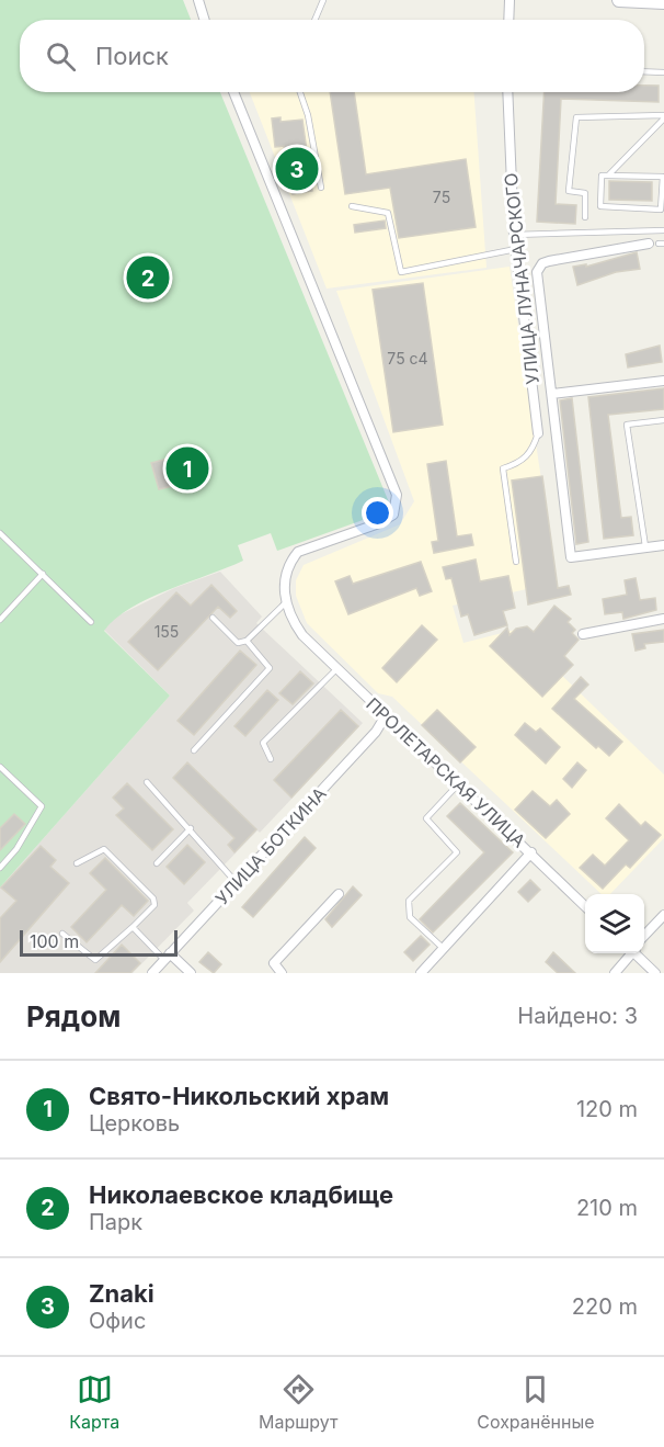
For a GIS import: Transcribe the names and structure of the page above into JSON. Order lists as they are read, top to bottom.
{
  "streets": {
    "street": ["УЛИЦА ЛУНАЧАРСКОГО", "ПРОЛЕТАРСКАЯ УЛИЦА", "УЛИЦА БОТКИНА"]
  },
  "crossings": [
    ["ПРОЛЕТАРСКАЯ УЛИЦА", "УЛИЦА БОТКИНА"]
  ],
  "house_numbers": ["75", "75 с4", "155"],
  "scale_bar": "100 m",
  "page": {
    "search": "Поиск",
    "pins": ["3", "2", "1"],
    "scale": "100 m",
    "heading": ["Рядом", "Найдено: 3"],
    "list": [
      {
        "mark": "1",
        "name": "Свято-Никольский храм",
        "note": "Церковь",
        "value": "120 m"
      },
      {
        "mark": "2",
        "name": "Николаевское кладбище",
        "note": "Парк",
        "value": "210 m"
      },
      {
        "mark": "3",
        "name": "Znaki",
        "note": "Офис",
        "value": "220 m"
      }
    ],
    "nav": ["Карта", "Маршрут", "Сохранённые"]
  }
}
